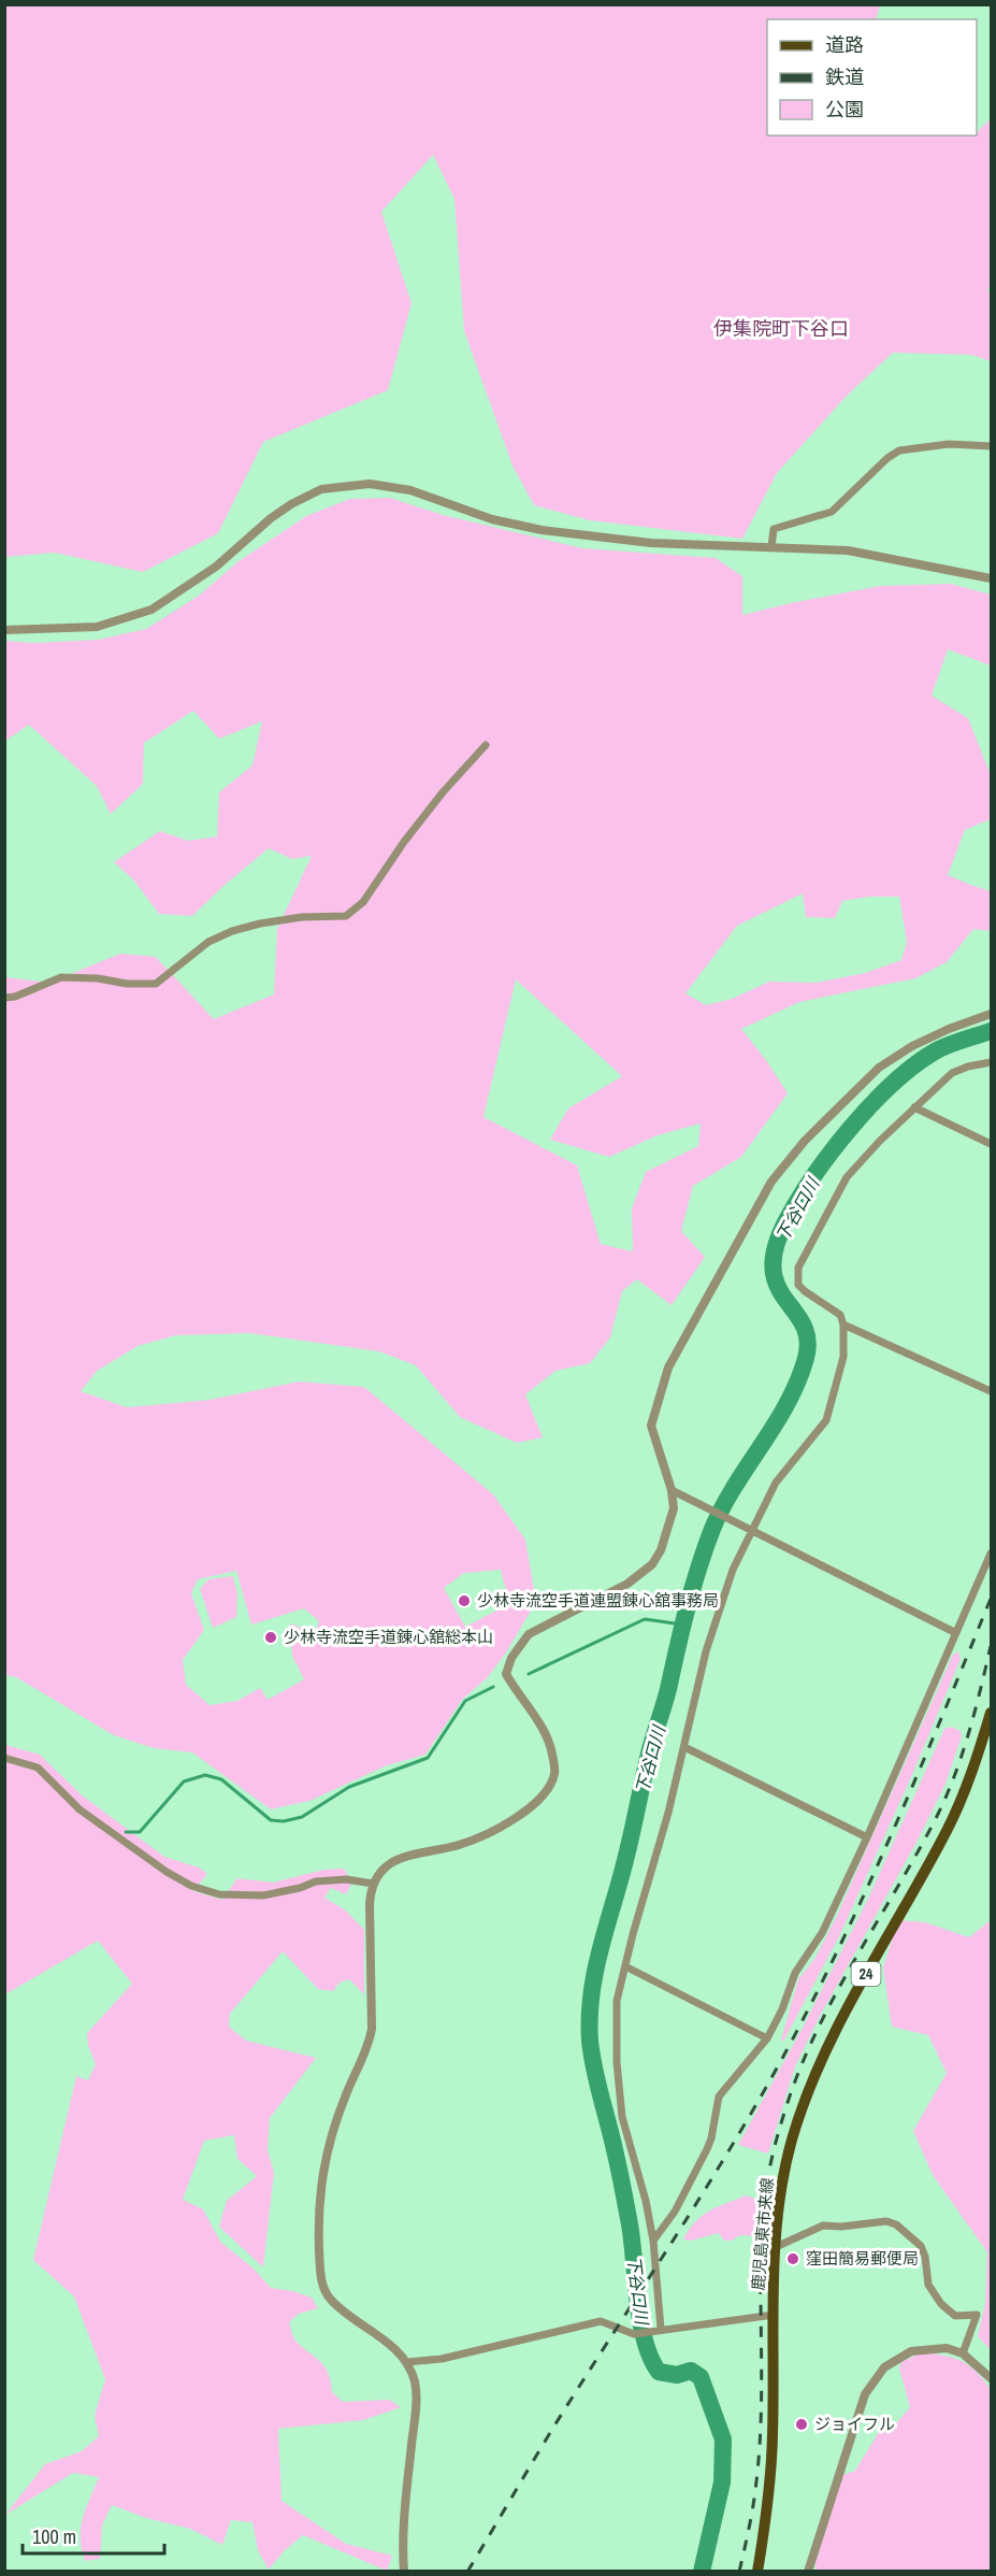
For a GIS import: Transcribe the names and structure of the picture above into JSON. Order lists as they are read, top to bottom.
{
  "streets": {
    "main road": ["24", "鹿児島東市来線"]
  },
  "districts": ["伊集院町下谷口"],
  "water": ["下谷口川"],
  "places": [
    "少林寺流空手道連盟錬心舘事務局",
    "少林寺流空手道錬心舘総本山",
    "窪田簡易郵便局",
    "ジョイフル"
  ],
  "legend": ["道路", "鉄道", "公園"],
  "scale_bar": "100 m"
}
